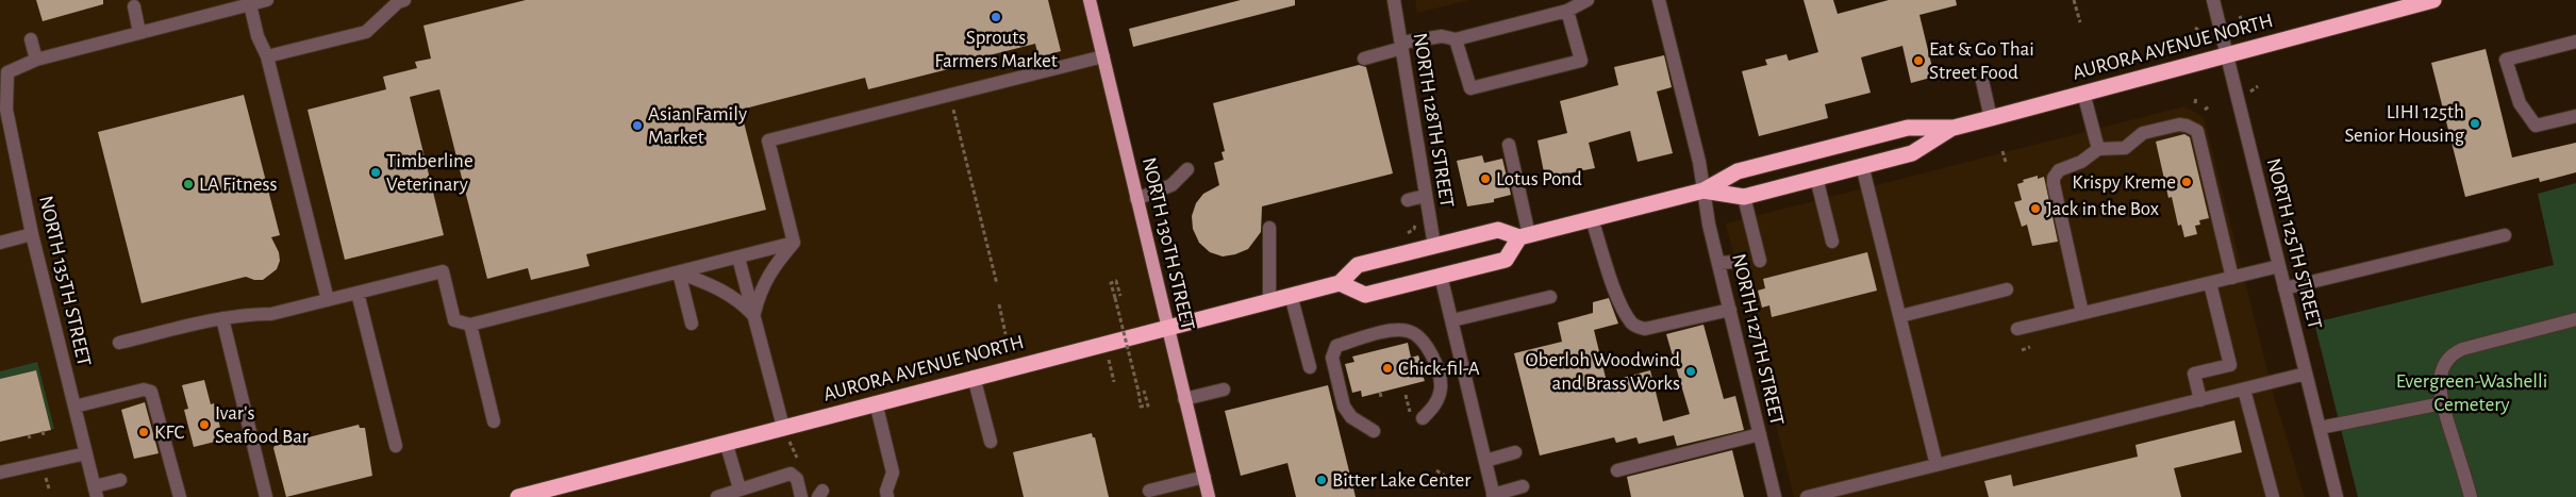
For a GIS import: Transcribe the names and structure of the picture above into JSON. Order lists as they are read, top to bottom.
{
  "streets": {
    "highway": ["AURORA AVENUE NORTH"],
    "main road": ["NORTH 130TH STREET"],
    "street": [
      "NORTH 128TH STREET",
      "NORTH 125TH STREET",
      "NORTH 135TH STREET",
      "NORTH 127TH STREET"
    ]
  },
  "crossings": [
    ["AURORA AVENUE NORTH", "NORTH 128TH STREET"],
    ["AURORA AVENUE NORTH", "NORTH 130TH STREET"],
    ["AURORA AVENUE NORTH", "NORTH 125TH STREET"],
    ["AURORA AVENUE NORTH", "NORTH 127TH STREET"]
  ],
  "parks": ["Evergreen-Washelli Cemetery"],
  "places": [
    "Sprouts Farmers Market",
    "Eat & Go Thai Street Food",
    "LIHI 125th Senior Housing",
    "Asian Family Market",
    "Timberline Veterinary",
    "Lotus Pond",
    "Krispy Kreme",
    "LA Fitness",
    "Jack in the Box",
    "Chick-fil-A",
    "Oberloh Woodwind and Brass Works",
    "Ivar's Seafood Bar",
    "KFC",
    "Bitter Lake Center"
  ]
}
